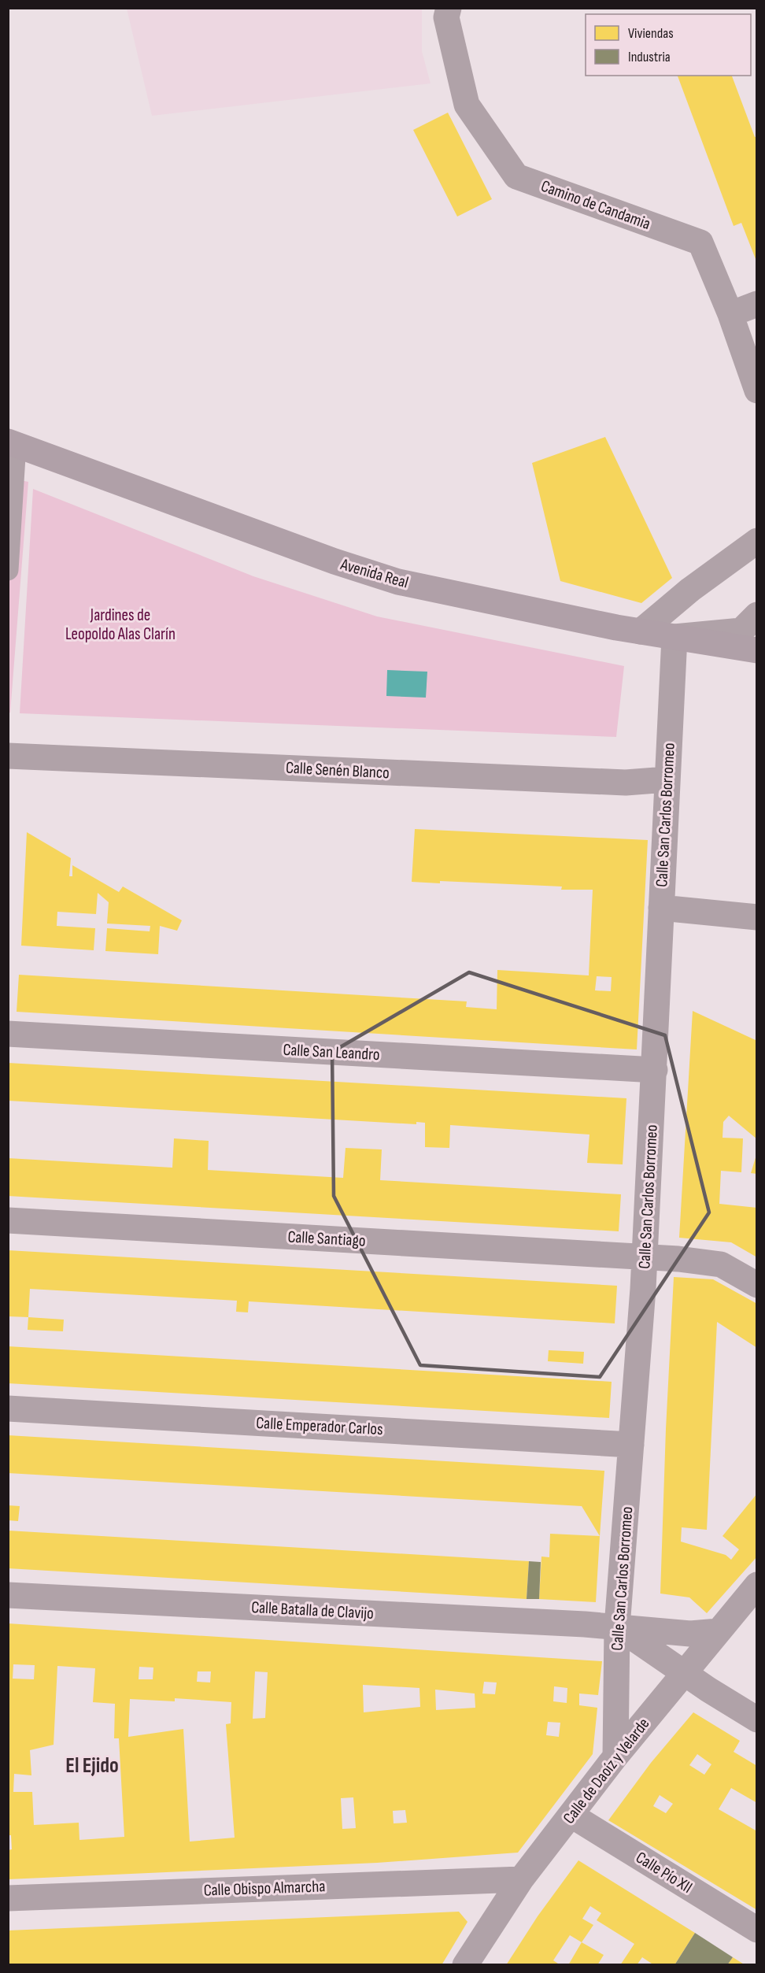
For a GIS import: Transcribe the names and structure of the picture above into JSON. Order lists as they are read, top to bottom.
{
  "streets": {
    "main road": ["Avenida Real"],
    "street": [
      "Camino de Candamia",
      "Calle Senén Blanco",
      "Calle San Carlos Borromeo",
      "Calle San Leandro",
      "Calle Santiago",
      "Calle Emperador Carlos",
      "Calle Batalla de Clavijo",
      "Calle de Daoíz y Velarde",
      "Calle Pío XII",
      "Calle Obispo Almarcha"
    ]
  },
  "crossings": [
    ["Avenida Real", "Calle San Carlos Borromeo"],
    ["Calle Senén Blanco", "Calle San Carlos Borromeo"],
    ["Calle San Carlos Borromeo", "Calle San Leandro"],
    ["Calle San Carlos Borromeo", "Calle Santiago"],
    ["Calle San Carlos Borromeo", "Calle Emperador Carlos"],
    ["Calle San Carlos Borromeo", "Calle Batalla de Clavijo"],
    ["Calle San Carlos Borromeo", "Calle de Daoíz y Velarde"],
    ["Calle Batalla de Clavijo", "Calle de Daoíz y Velarde"],
    ["Calle de Daoíz y Velarde", "Calle Pío XII"],
    ["Calle de Daoíz y Velarde", "Calle Obispo Almarcha"]
  ],
  "districts": ["El Ejido"],
  "parks": ["Jardines de Leopoldo Alas Clarín"],
  "legend": ["Viviendas", "Industria"]
}
